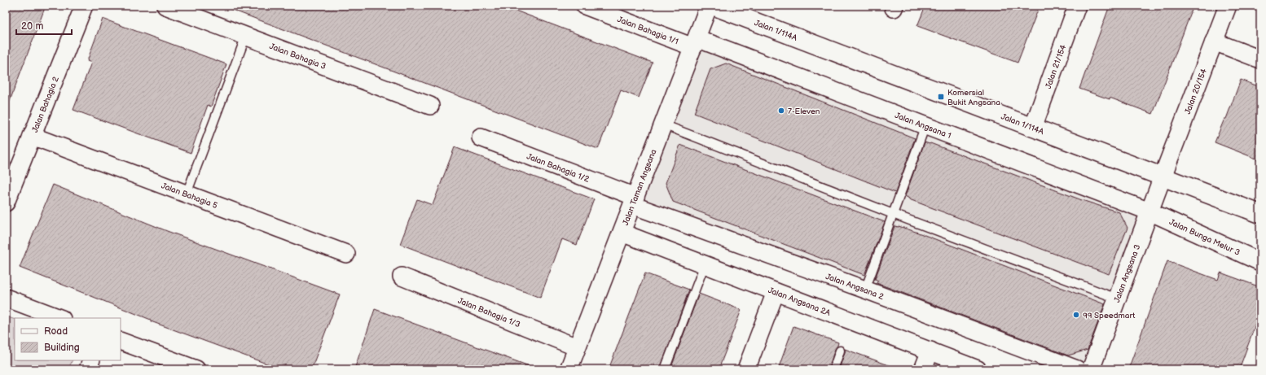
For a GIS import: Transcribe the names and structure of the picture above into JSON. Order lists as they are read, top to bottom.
{
  "streets": {
    "street": [
      "Jalan Bahagia 1/1",
      "Jalan 1/114A",
      "Jalan Bahagia 3",
      "Jalan 21/154",
      "Jalan 20/154",
      "Jalan Bahagia 2",
      "Jalan Angsana 1",
      "Jalan Bahagia 1/2",
      "Jalan Taman Angsana",
      "Jalan Bahagia 5",
      "Jalan Bunga Melur 3",
      "Jalan Angsana 3",
      "Jalan Angsana 2",
      "Jalan Angsana 2A",
      "Jalan Bahagia 1/3"
    ]
  },
  "crossings": [
    ["Jalan Bahagia 1/1", "Jalan Angsana 1"],
    ["Jalan Bahagia 1/1", "Jalan Taman Angsana"],
    ["Jalan 1/114A", "Jalan 21/154"],
    ["Jalan 1/114A", "Jalan 20/154"],
    ["Jalan 1/114A", "Jalan Angsana 3"],
    ["Jalan 20/154", "Jalan Angsana 3"],
    ["Jalan Bahagia 2", "Jalan Bahagia 5"],
    ["Jalan Angsana 1", "Jalan Taman Angsana"],
    ["Jalan Angsana 1", "Jalan Bunga Melur 3"],
    ["Jalan Angsana 1", "Jalan Angsana 3"],
    ["Jalan Bahagia 1/2", "Jalan Taman Angsana"],
    ["Jalan Bahagia 1/2", "Jalan Angsana 2"],
    ["Jalan Taman Angsana", "Jalan Angsana 2"],
    ["Jalan Taman Angsana", "Jalan Angsana 2A"],
    ["Jalan Taman Angsana", "Jalan Bahagia 1/3"],
    ["Jalan Bunga Melur 3", "Jalan Angsana 3"]
  ],
  "places": {
    "transit": ["Komersial Bukit Angsana"],
    "other": ["7-Eleven", "99 Speedmart"]
  },
  "legend": ["Road", "Building"],
  "scale_bar": "20 m"
}
